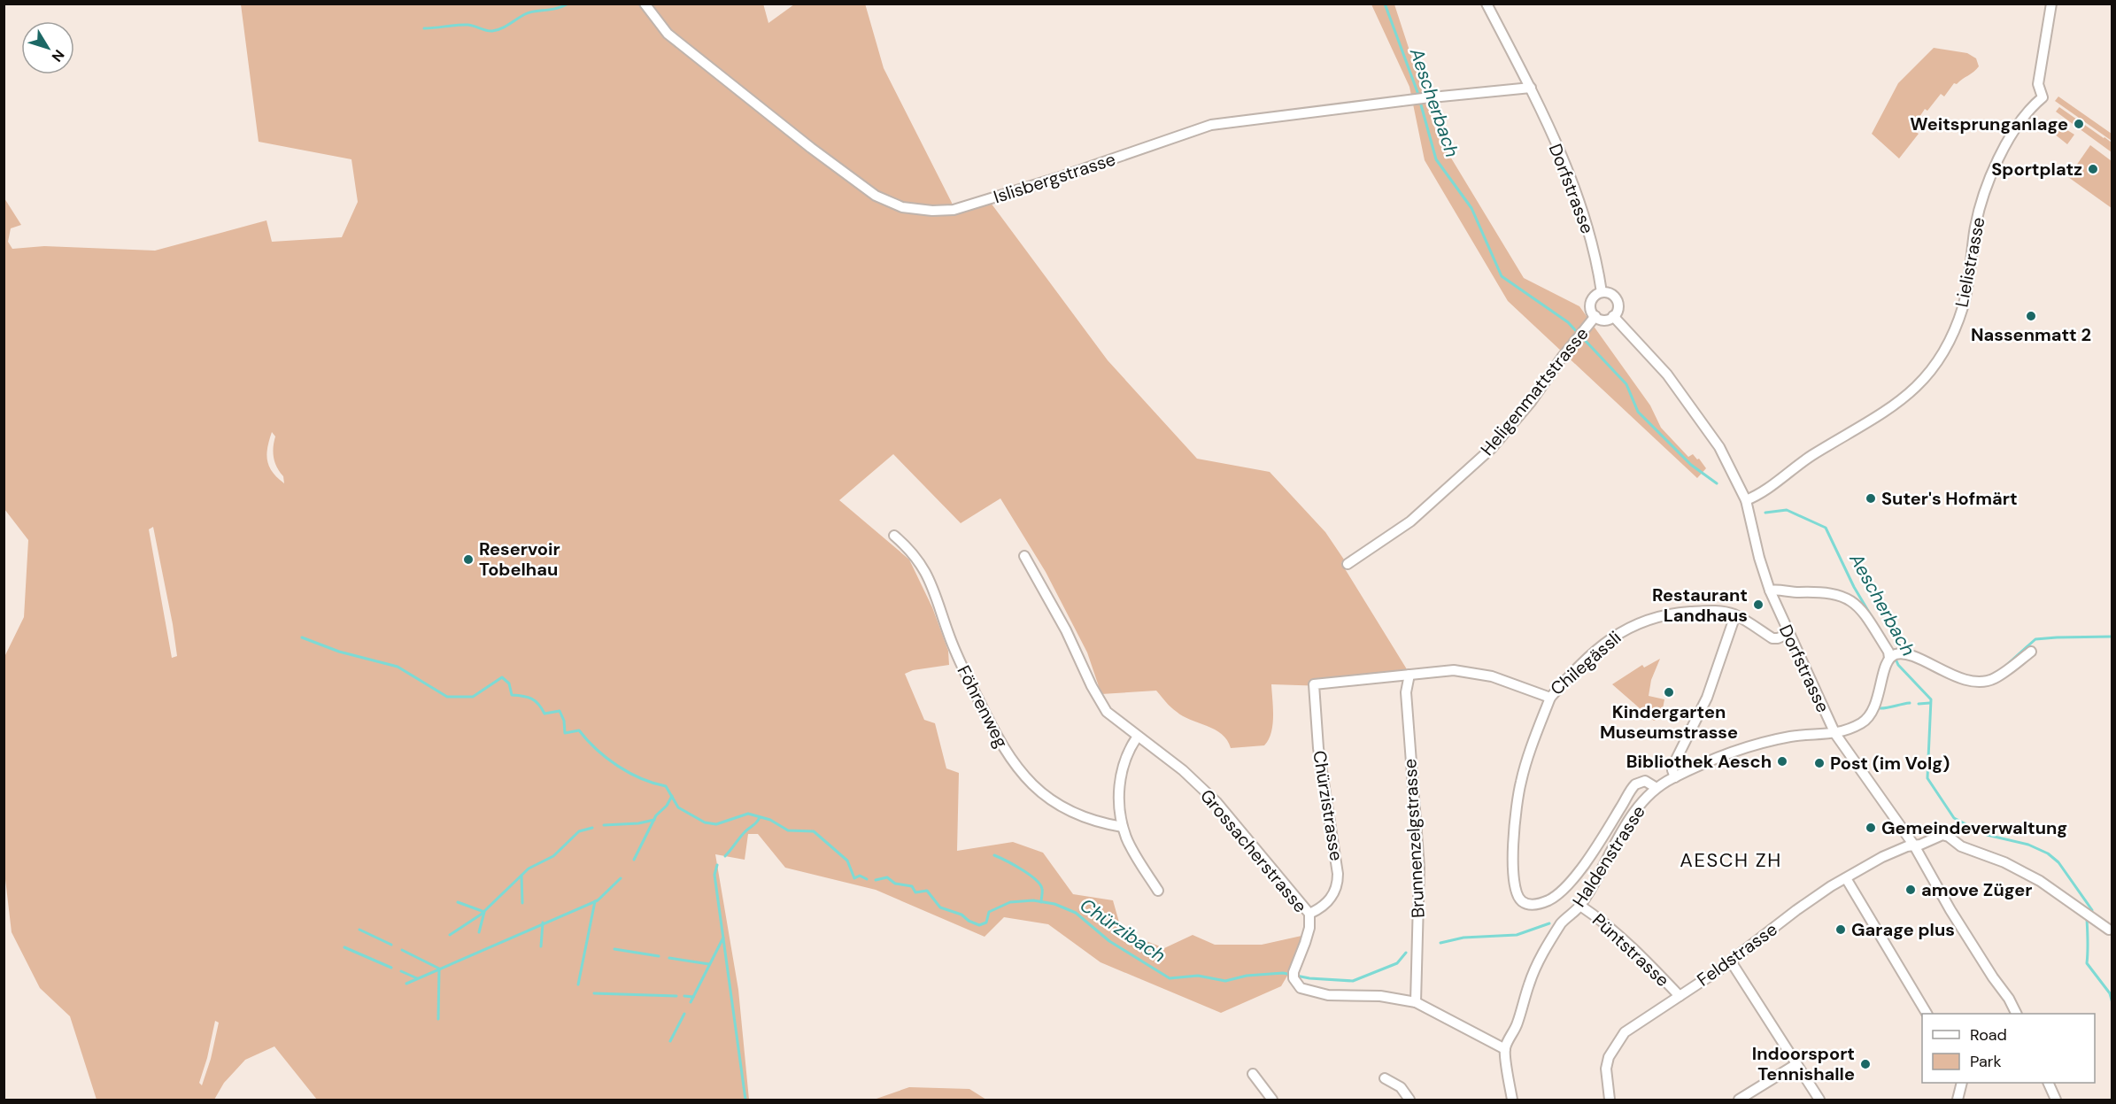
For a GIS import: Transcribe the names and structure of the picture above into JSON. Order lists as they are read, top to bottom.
{
  "streets": {
    "street": [
      "Islisbergstrasse",
      "Dorfstrasse",
      "Lielistrasse",
      "Heligenmattstrasse",
      "Chilegässli",
      "Föhrenweg",
      "Chürzistrasse",
      "Brunnenzelgstrasse",
      "Grossacherstrasse",
      "Haldenstrasse",
      "Püntstrasse",
      "Feldstrasse"
    ]
  },
  "crossings": [
    ["Islisbergstrasse", "Dorfstrasse"],
    ["Dorfstrasse", "Lielistrasse"],
    ["Dorfstrasse", "Heligenmattstrasse"],
    ["Dorfstrasse", "Chilegässli"],
    ["Dorfstrasse", "Haldenstrasse"],
    ["Dorfstrasse", "Feldstrasse"],
    ["Chilegässli", "Chürzistrasse"],
    ["Chilegässli", "Brunnenzelgstrasse"],
    ["Chürzistrasse", "Grossacherstrasse"],
    ["Brunnenzelgstrasse", "Grossacherstrasse"],
    ["Grossacherstrasse", "Haldenstrasse"],
    ["Haldenstrasse", "Püntstrasse"],
    ["Püntstrasse", "Feldstrasse"]
  ],
  "districts": ["AESCH ZH"],
  "water": ["Aescherbach", "Chürzibach"],
  "places": [
    "Weitsprunganlage",
    "Sportplatz",
    "Nassenmatt 2",
    "Suter's Hofmärt",
    "Reservoir Tobelhau",
    "Restaurant Landhaus",
    "Kindergarten Museumstrasse",
    "Bibliothek Aesch",
    "Post (im Volg)",
    "Gemeindeverwaltung",
    "amove Züger",
    "Garage plus",
    "Indoorsport Tennishalle"
  ],
  "legend": ["Road", "Park"],
  "north": "bottom right"
}
